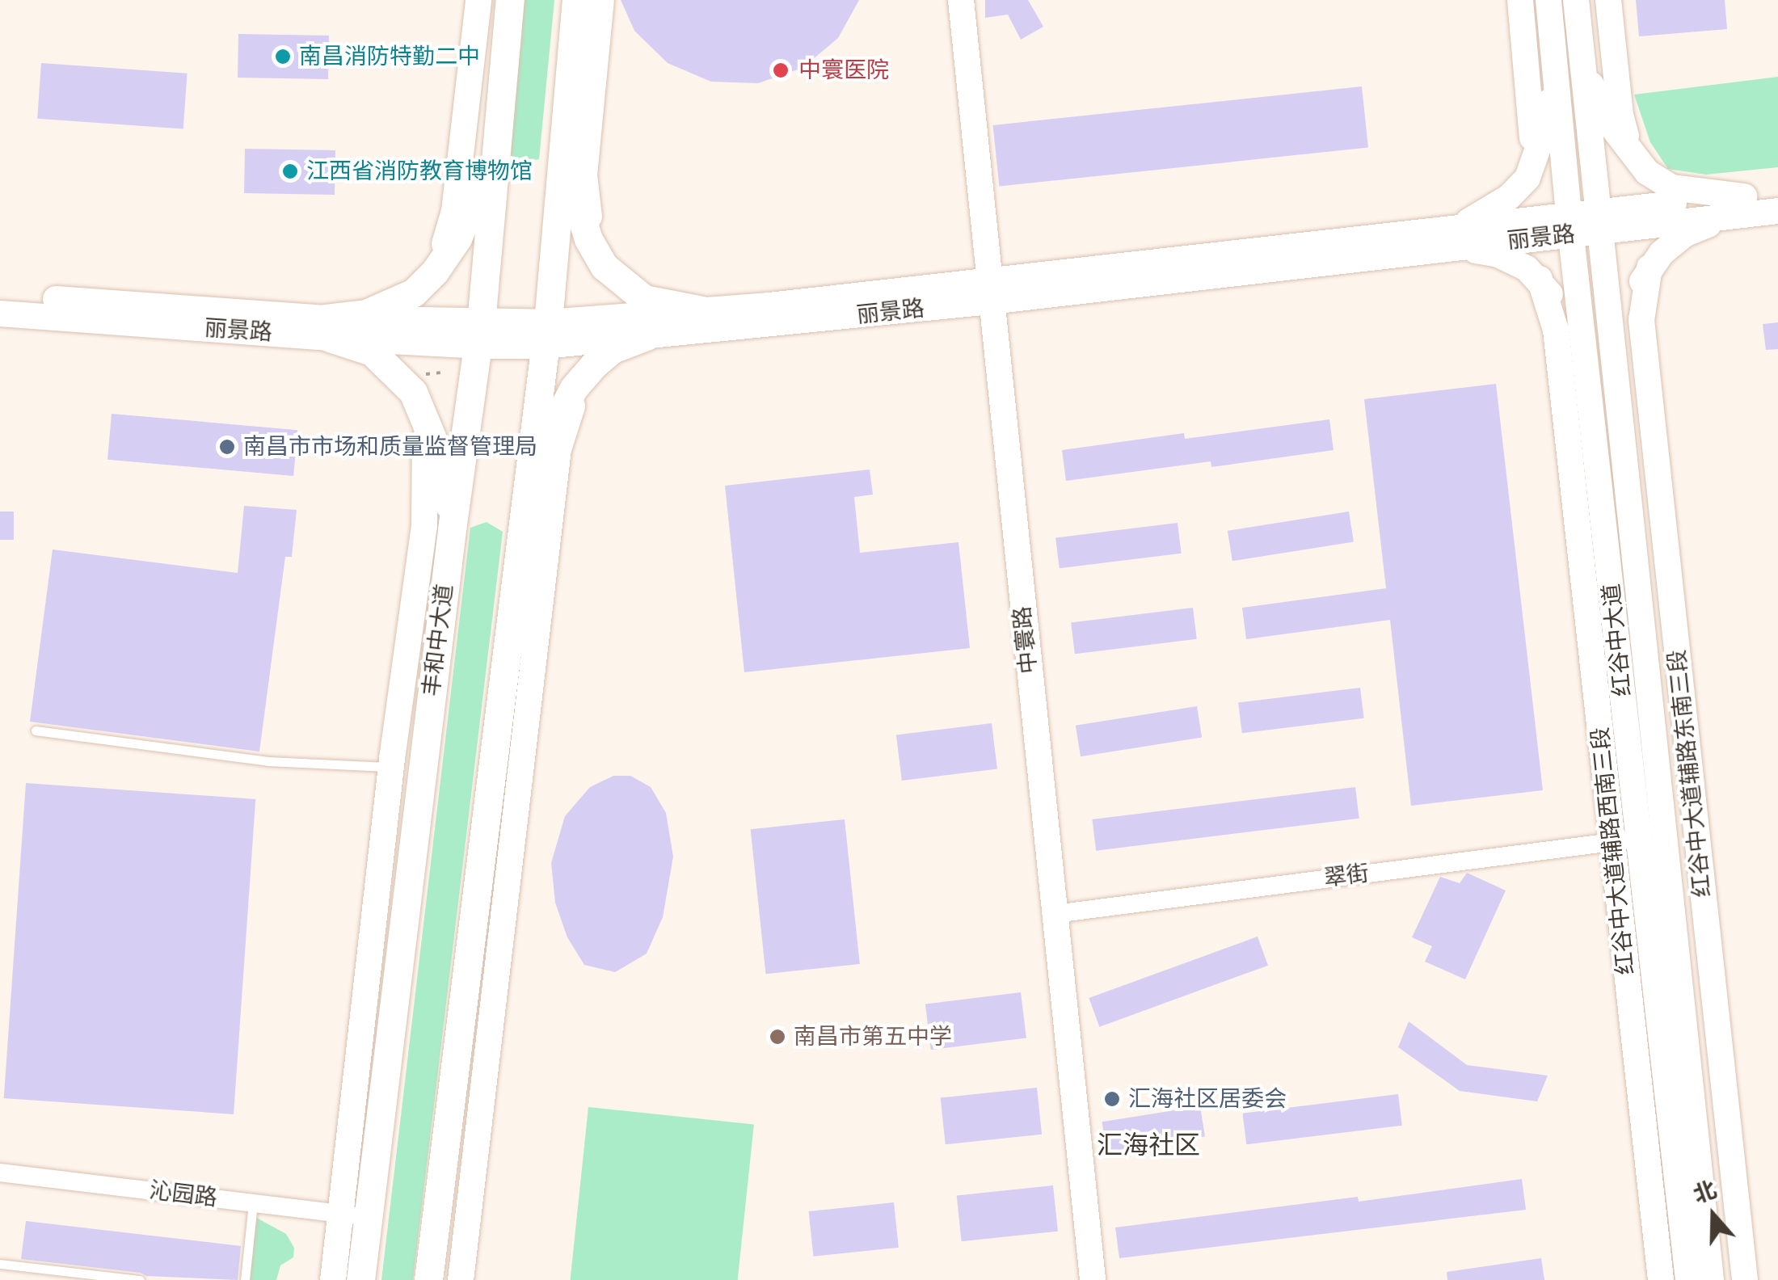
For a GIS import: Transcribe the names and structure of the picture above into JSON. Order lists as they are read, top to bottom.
{
  "streets": {
    "main road": ["丰和中大道"],
    "street": [
      "丽景路",
      "中寰路",
      "红谷中大道",
      "红谷中大道辅路东南三段",
      "红谷中大道辅路西南三段",
      "翠街",
      "沁园路"
    ]
  },
  "crossings": [
    ["丽景路", "丰和中大道"],
    ["丽景路", "中寰路"],
    ["丽景路", "红谷中大道"],
    ["丰和中大道", "沁园路"],
    ["中寰路", "翠街"],
    ["红谷中大道", "红谷中大道辅路西南三段"],
    ["红谷中大道", "翠街"],
    ["红谷中大道辅路西南三段", "翠街"]
  ],
  "districts": ["汇海社区"],
  "places": [
    "南昌消防特勤二中",
    "中寰医院",
    "江西省消防教育博物馆",
    "南昌市市场和质量监督管理局",
    "南昌市第五中学",
    "汇海社区居委会"
  ],
  "north": "top"
}
